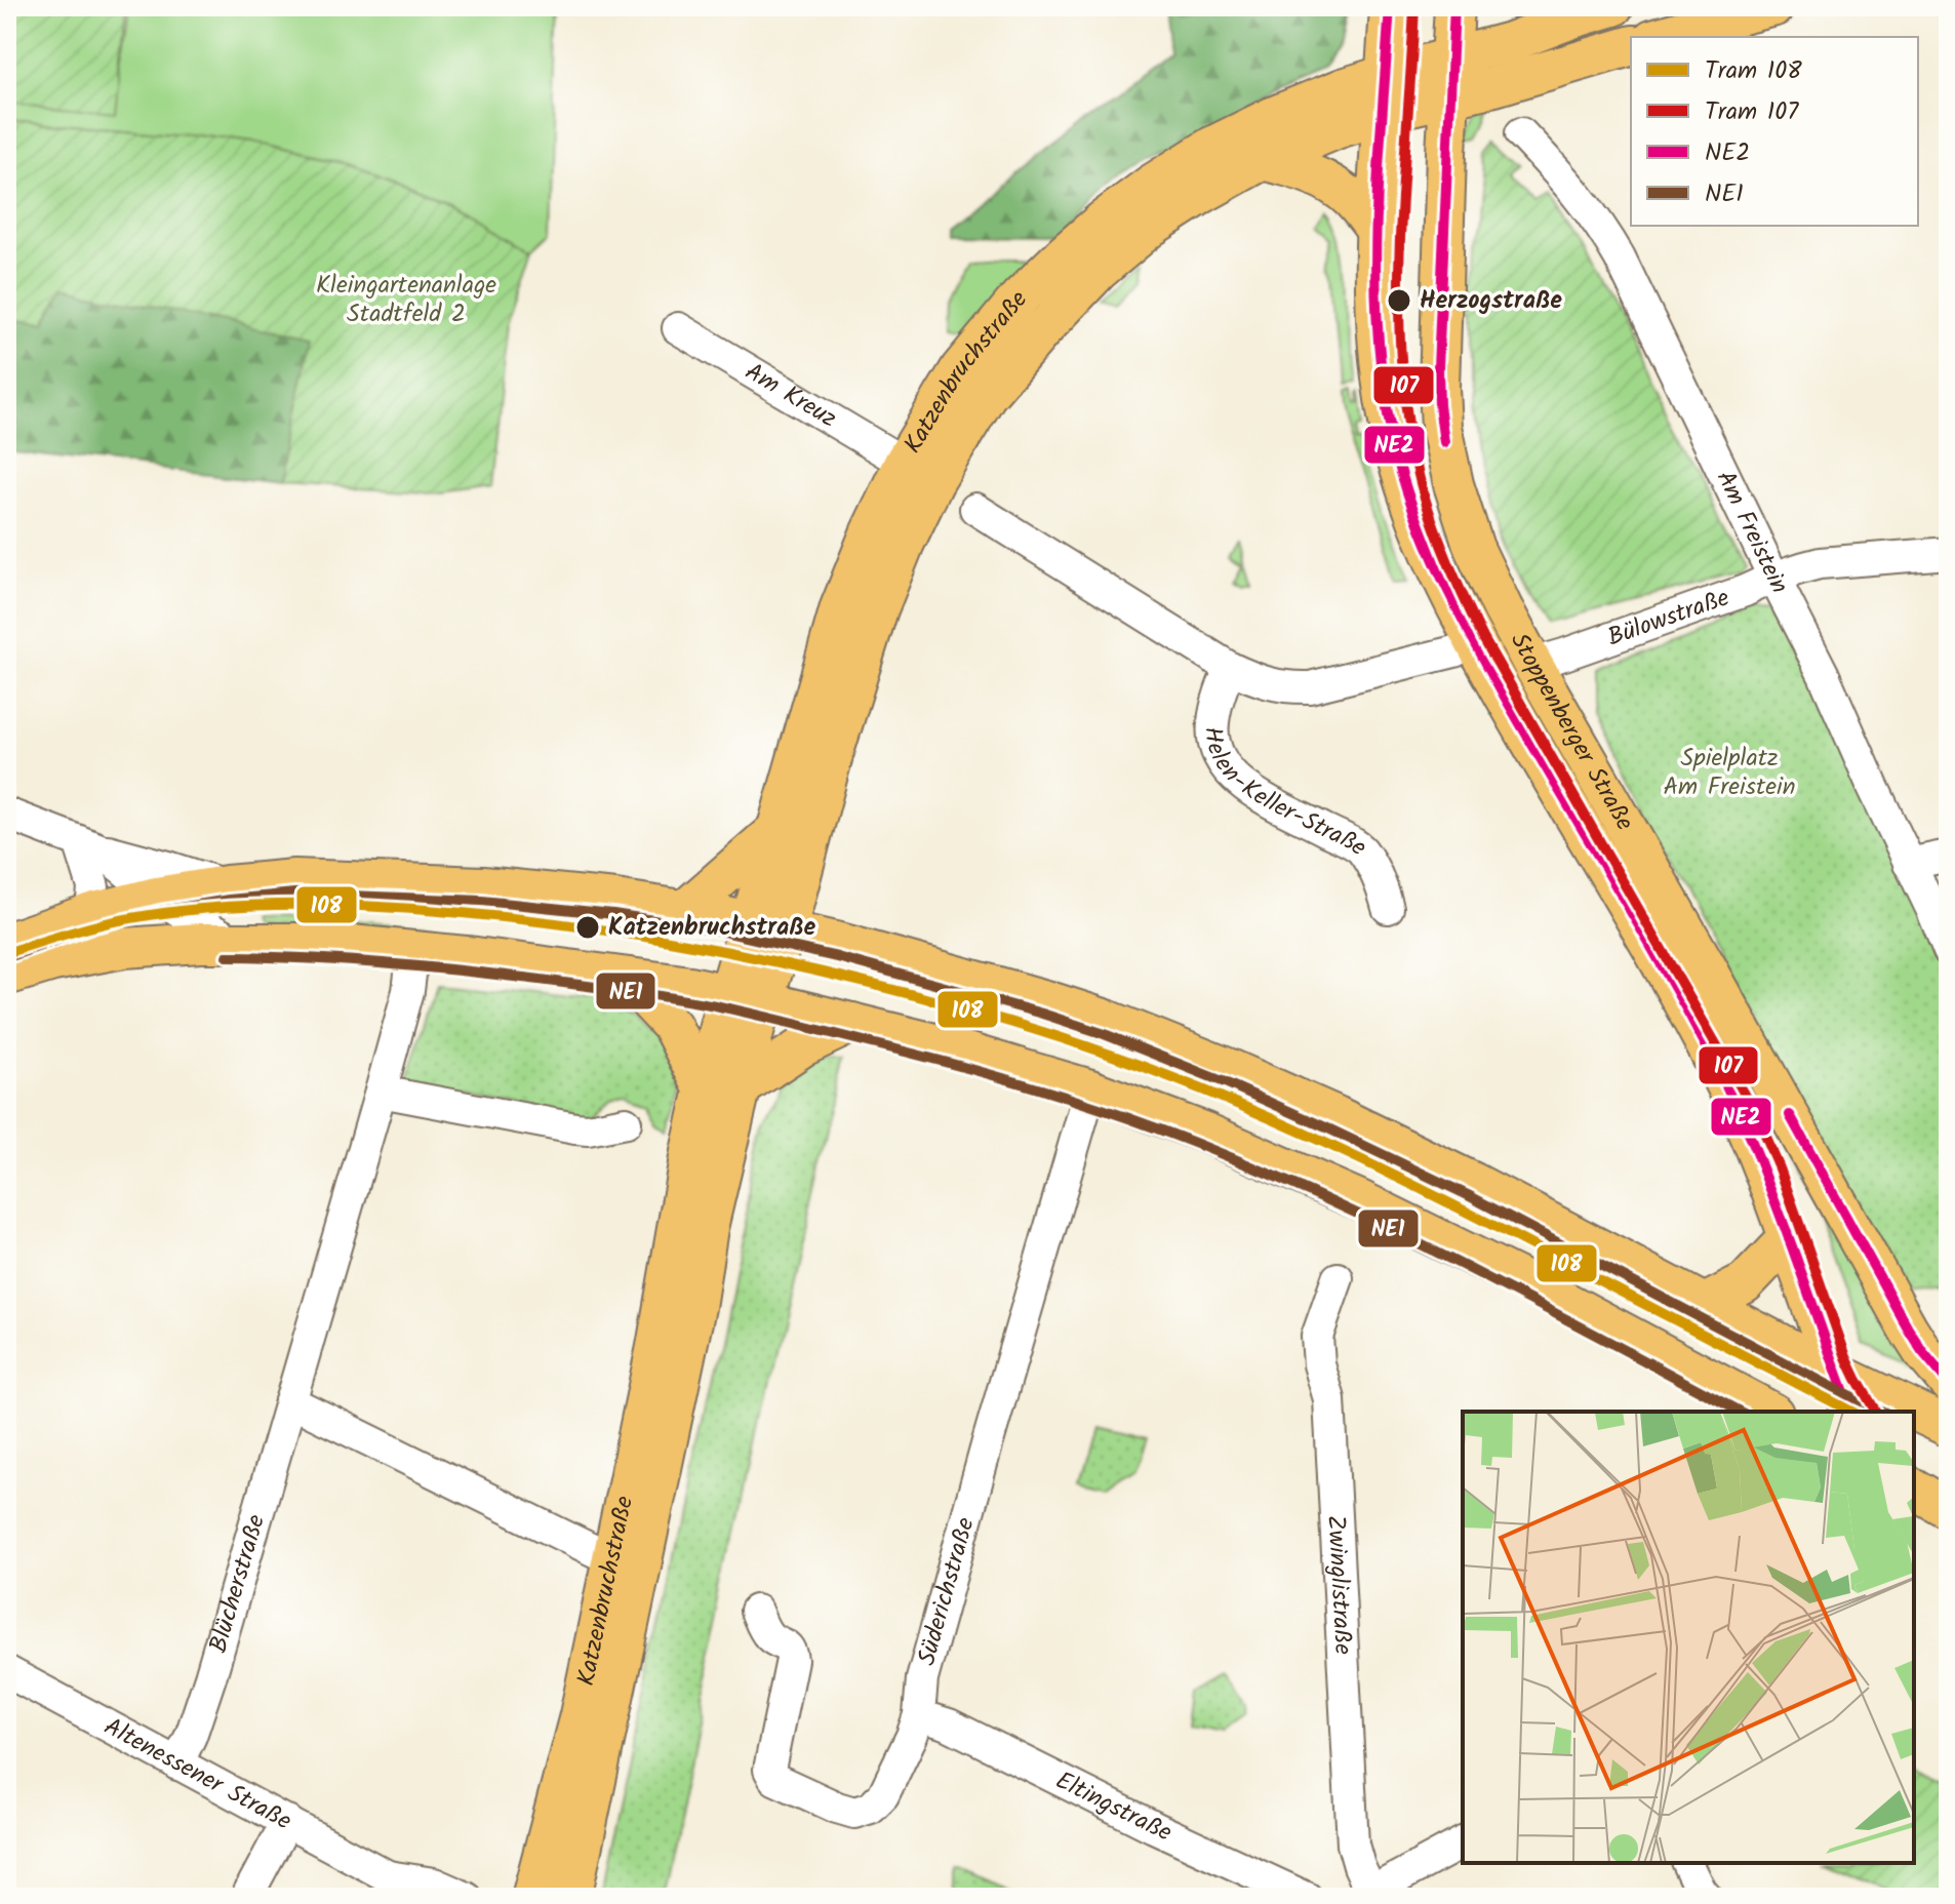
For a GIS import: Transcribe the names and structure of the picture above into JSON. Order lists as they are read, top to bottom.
{
  "streets": {
    "main road": ["Katzenbruchstraße", "Stoppenberger Straße"],
    "street": [
      "Am Kreuz",
      "Am Freistein",
      "Bülowstraße",
      "Helen-Keller-Straße",
      "Blücherstraße",
      "Zwinglistraße",
      "Süderichstraße",
      "Altenessener Straße",
      "Eltingstraße"
    ]
  },
  "crossings": [
    ["Katzenbruchstraße", "Am Kreuz"],
    ["Katzenbruchstraße", "Stoppenberger Straße"],
    ["Am Freistein", "Bülowstraße"],
    ["Bülowstraße", "Stoppenberger Straße"],
    ["Stoppenberger Straße", "Helen-Keller-Straße"],
    ["Blücherstraße", "Altenessener Straße"],
    ["Süderichstraße", "Eltingstraße"]
  ],
  "parks": ["Kleingartenanlage Stadtfeld 2", "Spielplatz Am Freistein"],
  "places": ["Herzogstraße", "Katzenbruchstraße"],
  "lines": [
    "tram line 107",
    "transit line NE2",
    "transit line NE1",
    "tram line 108"
  ],
  "legend": [
    "Tram 108",
    "Tram 107",
    "NE2",
    "NE1"
  ]
}
